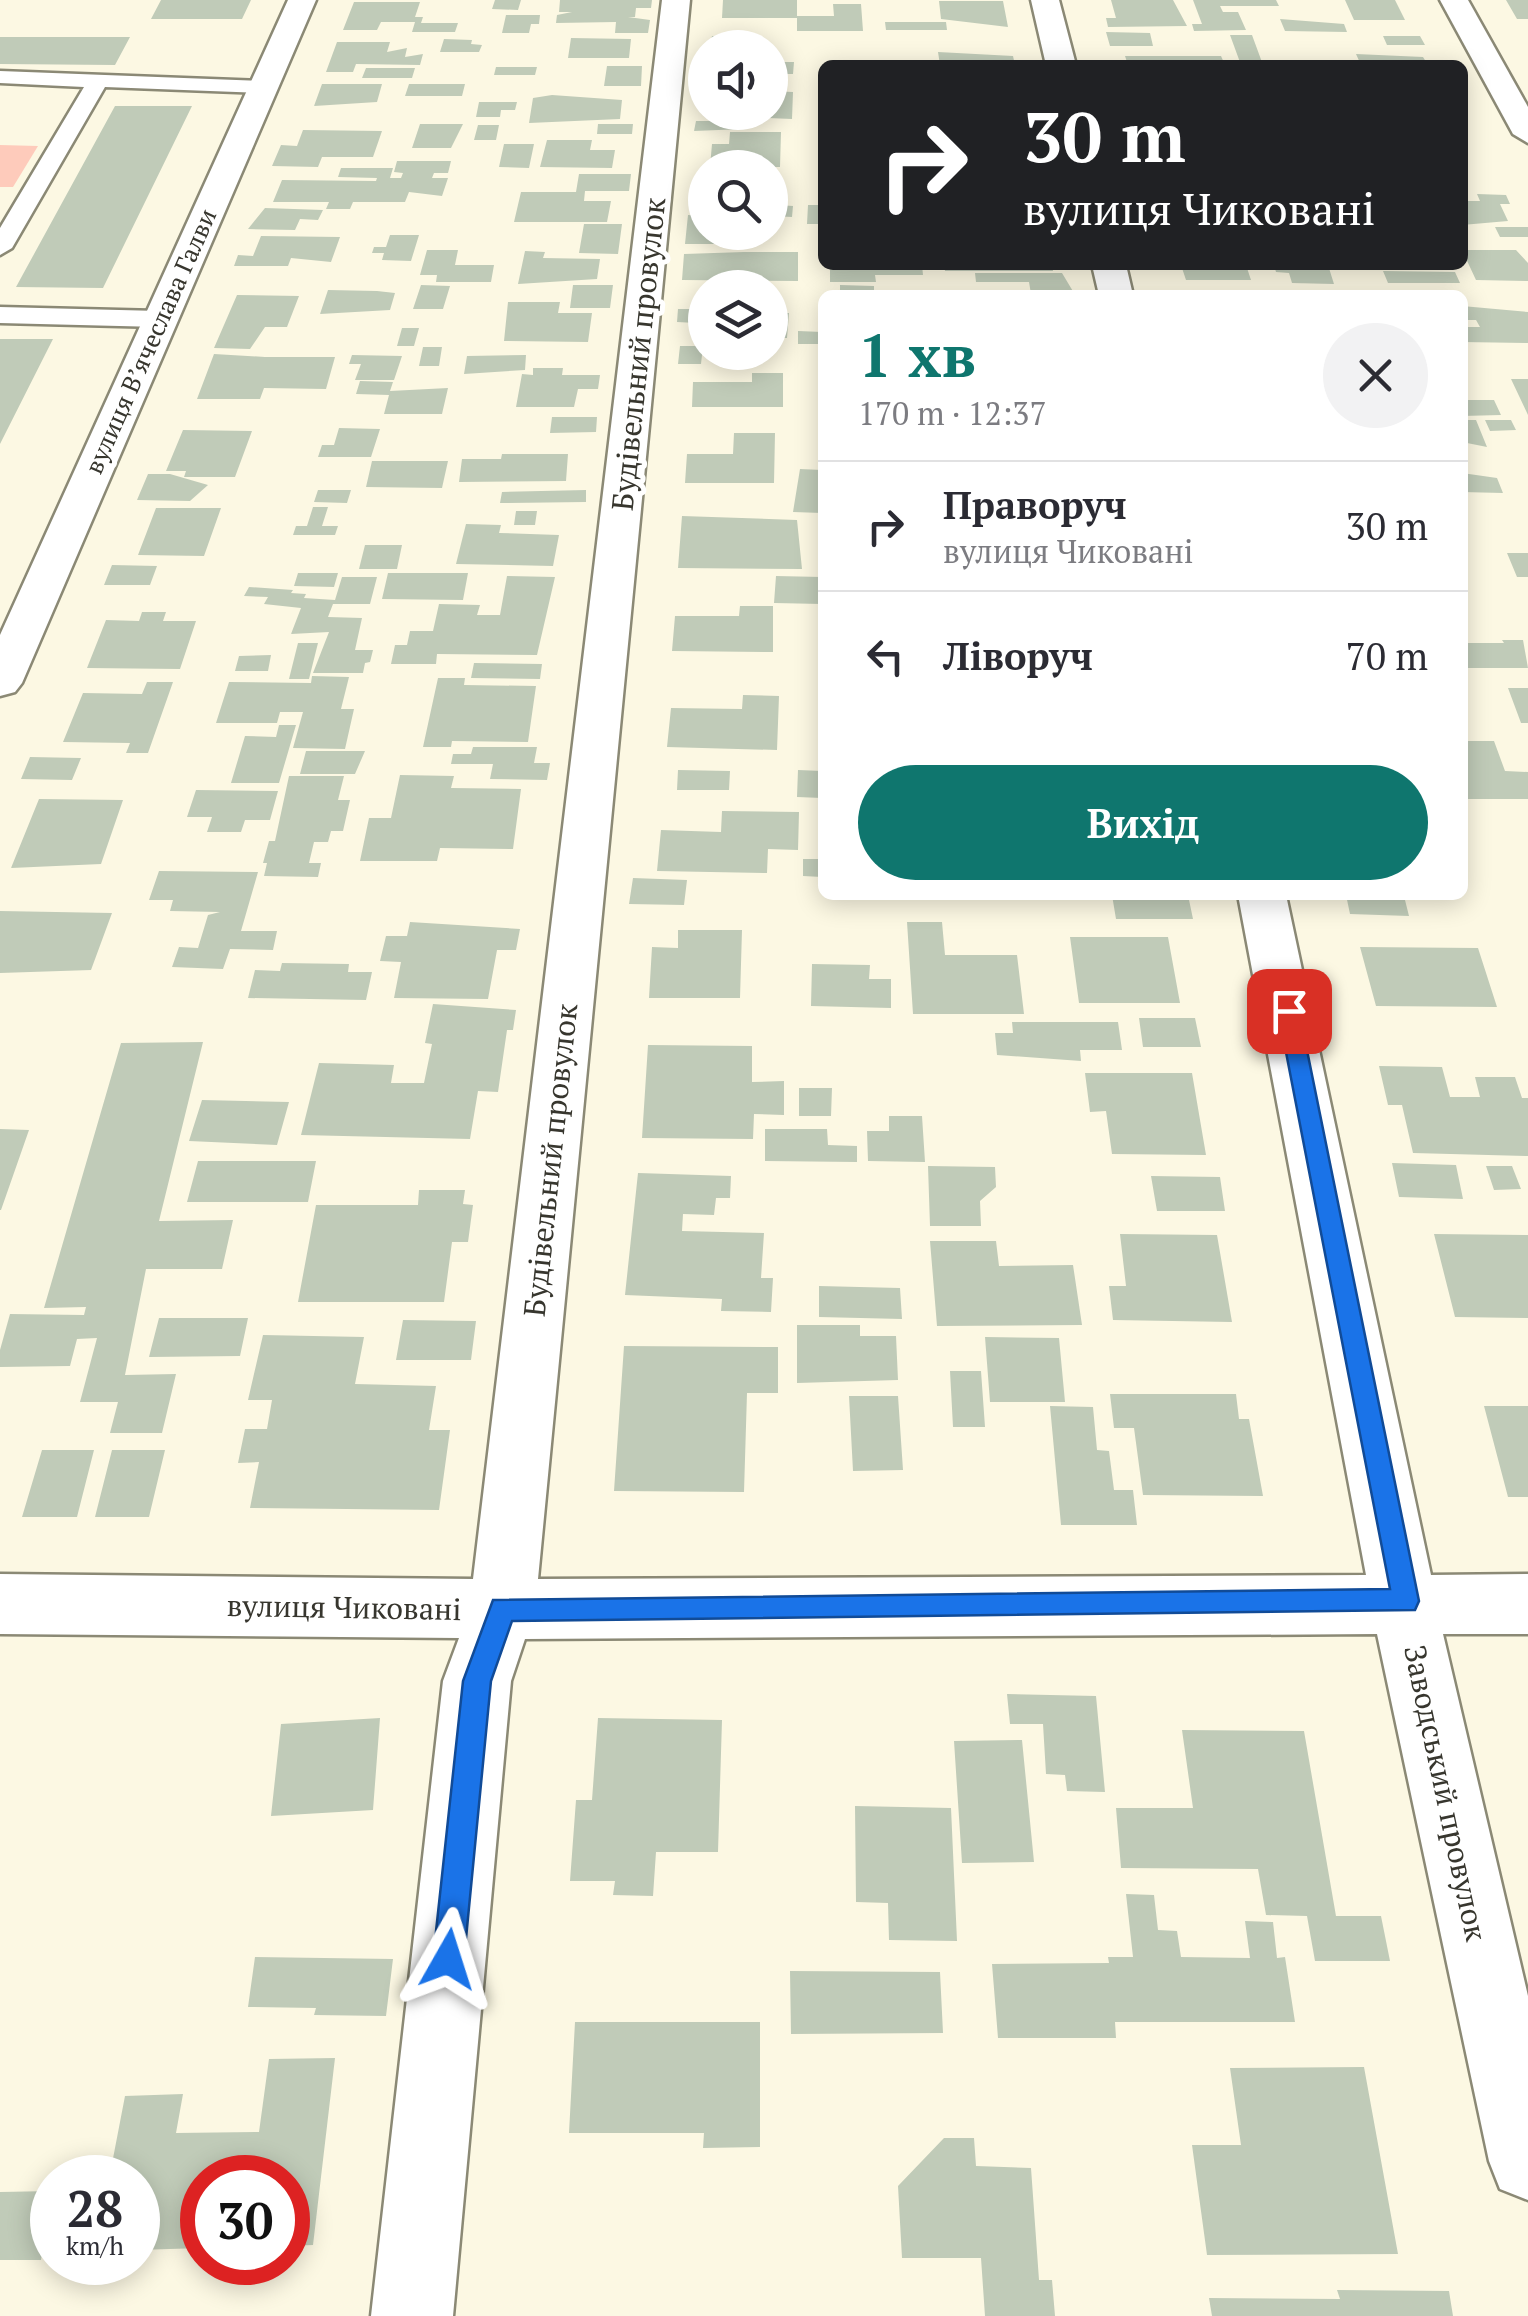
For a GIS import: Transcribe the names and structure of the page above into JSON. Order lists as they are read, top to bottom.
{
  "streets": {
    "street": [
      "вулиця Вʼячеслава Галви",
      "Будівельний провулок",
      "вулиця Чиковані",
      "Заводський провулок"
    ]
  },
  "crossings": [
    ["Будівельний провулок", "вулиця Чиковані"],
    ["вулиця Чиковані", "Заводський провулок"]
  ],
  "page": {
    "turn": ["30 m", "вулиця Чиковані"],
    "heading": ["1 хв", "170 m · 12:37"],
    "list": [
      {
        "name": "Праворуч",
        "note": "вулиця Чиковані",
        "value": "30 m"
      },
      {
        "name": "Ліворуч",
        "value": "70 m"
      }
    ],
    "buttons": "Вихід",
    "speed": "28 km/h",
    "limit": "30"
  }
}
